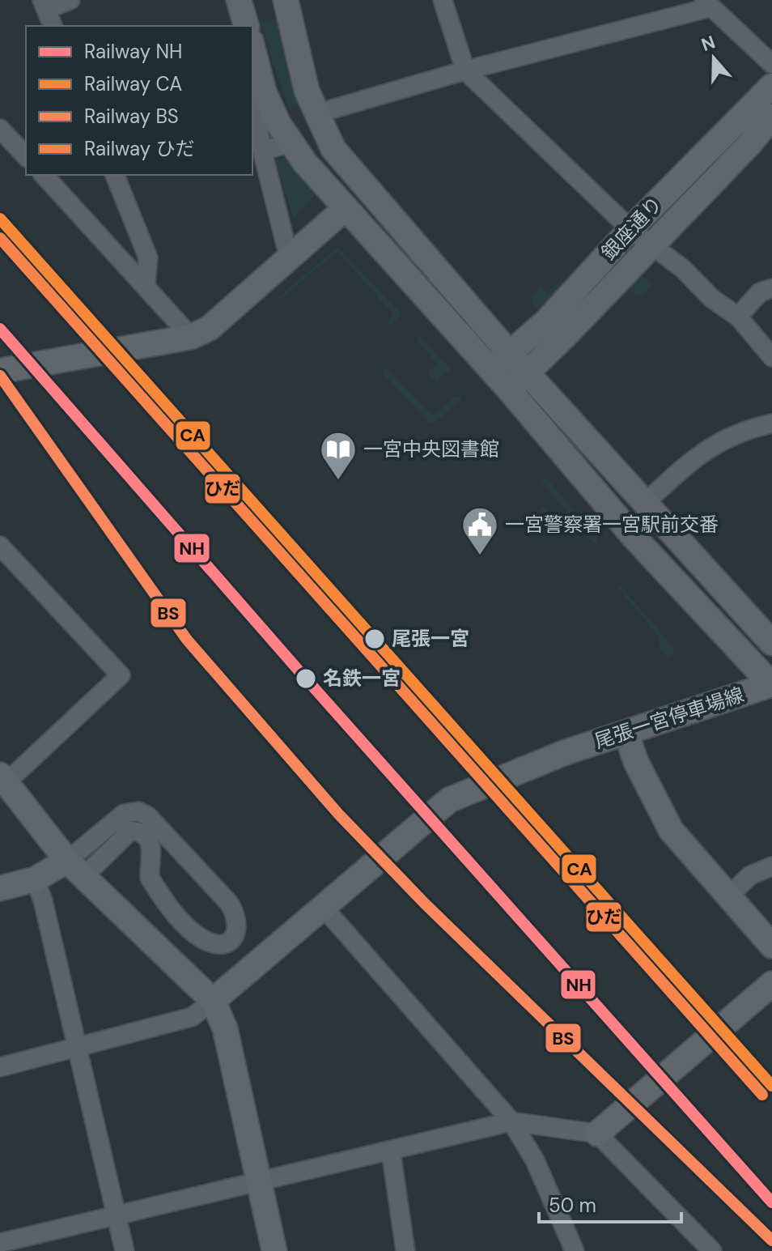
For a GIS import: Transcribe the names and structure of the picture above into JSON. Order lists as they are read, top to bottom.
{
  "streets": {
    "street": ["銀座通り", "尾張一宮停車場線"]
  },
  "places": {
    "library": ["一宮中央図書館"],
    "public building": ["一宮警察署一宮駅前交番"],
    "other": ["尾張一宮", "名鉄一宮"]
  },
  "lines": [
    "rail line CA",
    "rail line ひだ",
    "rail line NH",
    "rail line BS"
  ],
  "legend": [
    "Railway NH",
    "Railway CA",
    "Railway BS",
    "Railway ひだ"
  ],
  "scale_bar": "50 m",
  "north": "top"
}
